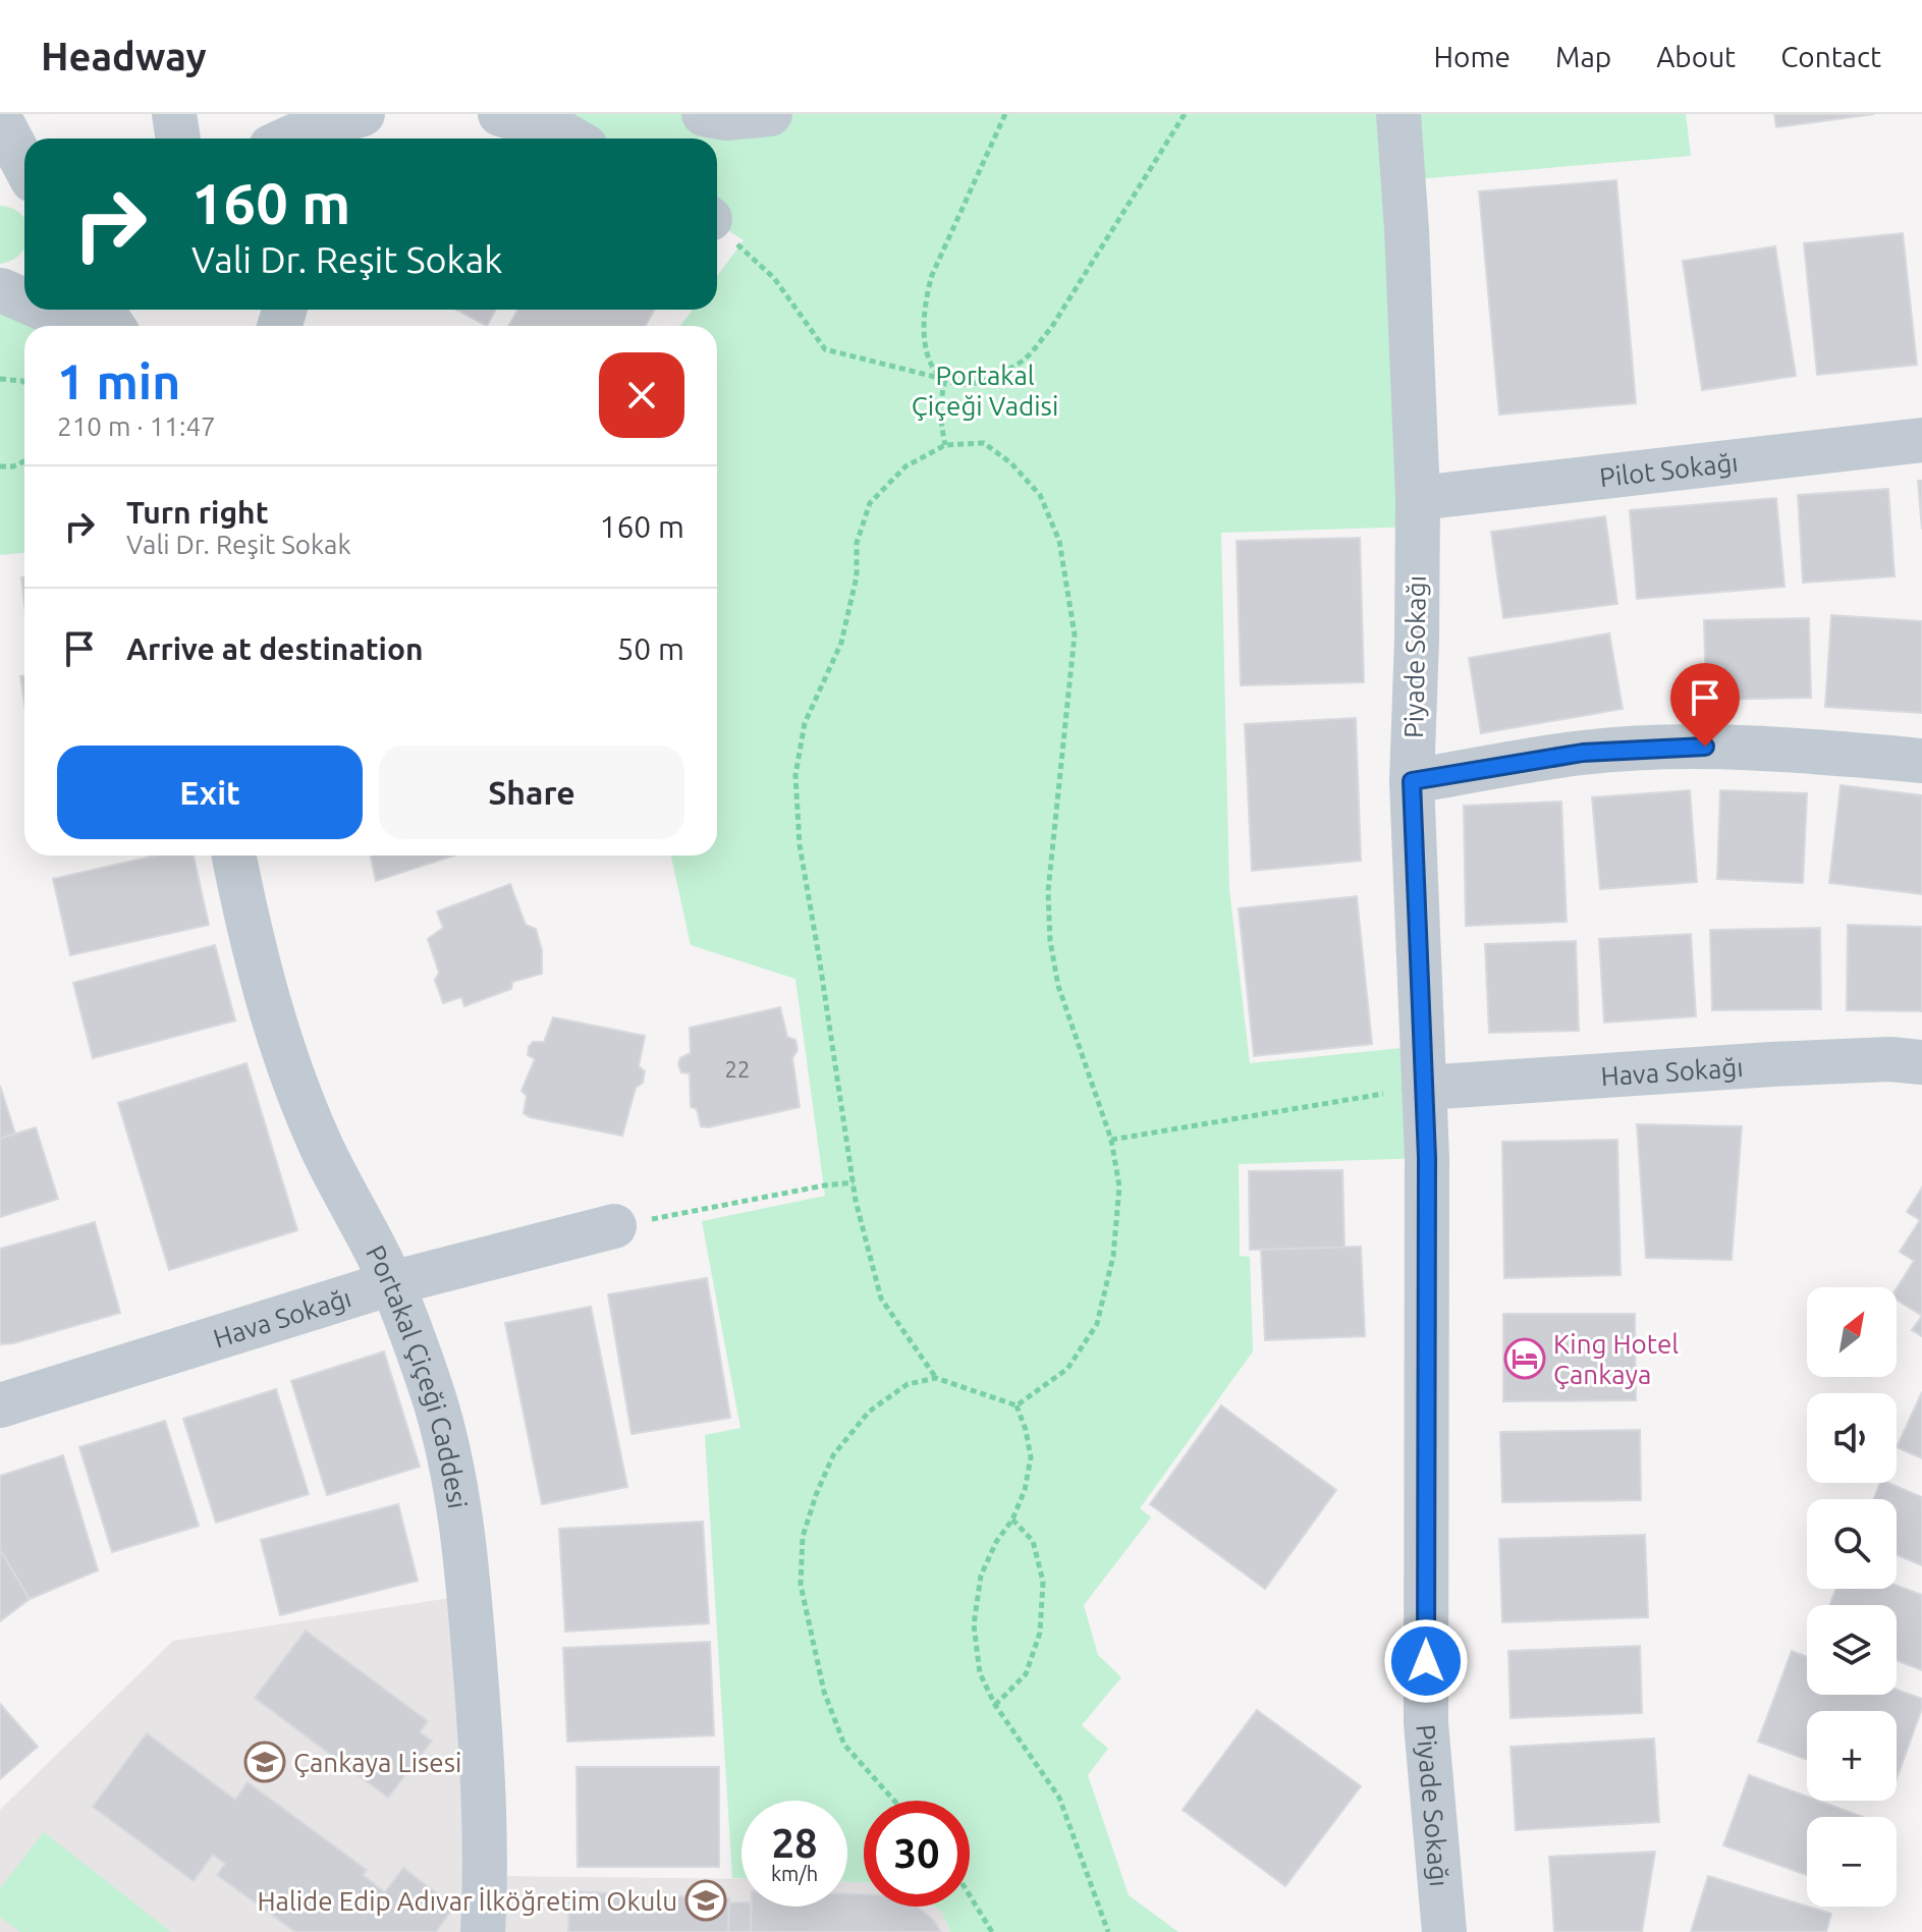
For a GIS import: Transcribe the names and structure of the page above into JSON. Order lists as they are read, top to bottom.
{
  "streets": {
    "street": [
      "Pilot Sokağı",
      "Piyade Sokağı",
      "Hava Sokağı",
      "Portakal Çiçeği Caddesi"
    ]
  },
  "crossings": [
    ["Pilot Sokağı", "Piyade Sokağı"],
    ["Piyade Sokağı", "Hava Sokağı"],
    ["Hava Sokağı", "Portakal Çiçeği Caddesi"]
  ],
  "parks": ["Portakal Çiçeği Vadisi"],
  "places": {
    "hotel": ["King Hotel Çankaya"],
    "school or university": ["Çankaya Lisesi", "Halide Edip Adıvar İlköğretim Okulu"]
  },
  "house_numbers": ["22"],
  "north": "top right",
  "page": {
    "header": "Headway",
    "nav": [
      "Home",
      "Map",
      "About",
      "Contact"
    ],
    "turn": ["160 m", "Vali Dr. Reşit Sokak"],
    "heading": ["1 min", "210 m · 11:47"],
    "list": [
      {
        "name": "Turn right",
        "note": "Vali Dr. Reşit Sokak",
        "value": "160 m"
      },
      {
        "name": "Arrive at destination",
        "value": "50 m"
      }
    ],
    "buttons": ["Exit", "Share"],
    "map_buttons": ["+", "−"],
    "speed": "28 km/h",
    "limit": "30"
  }
}
